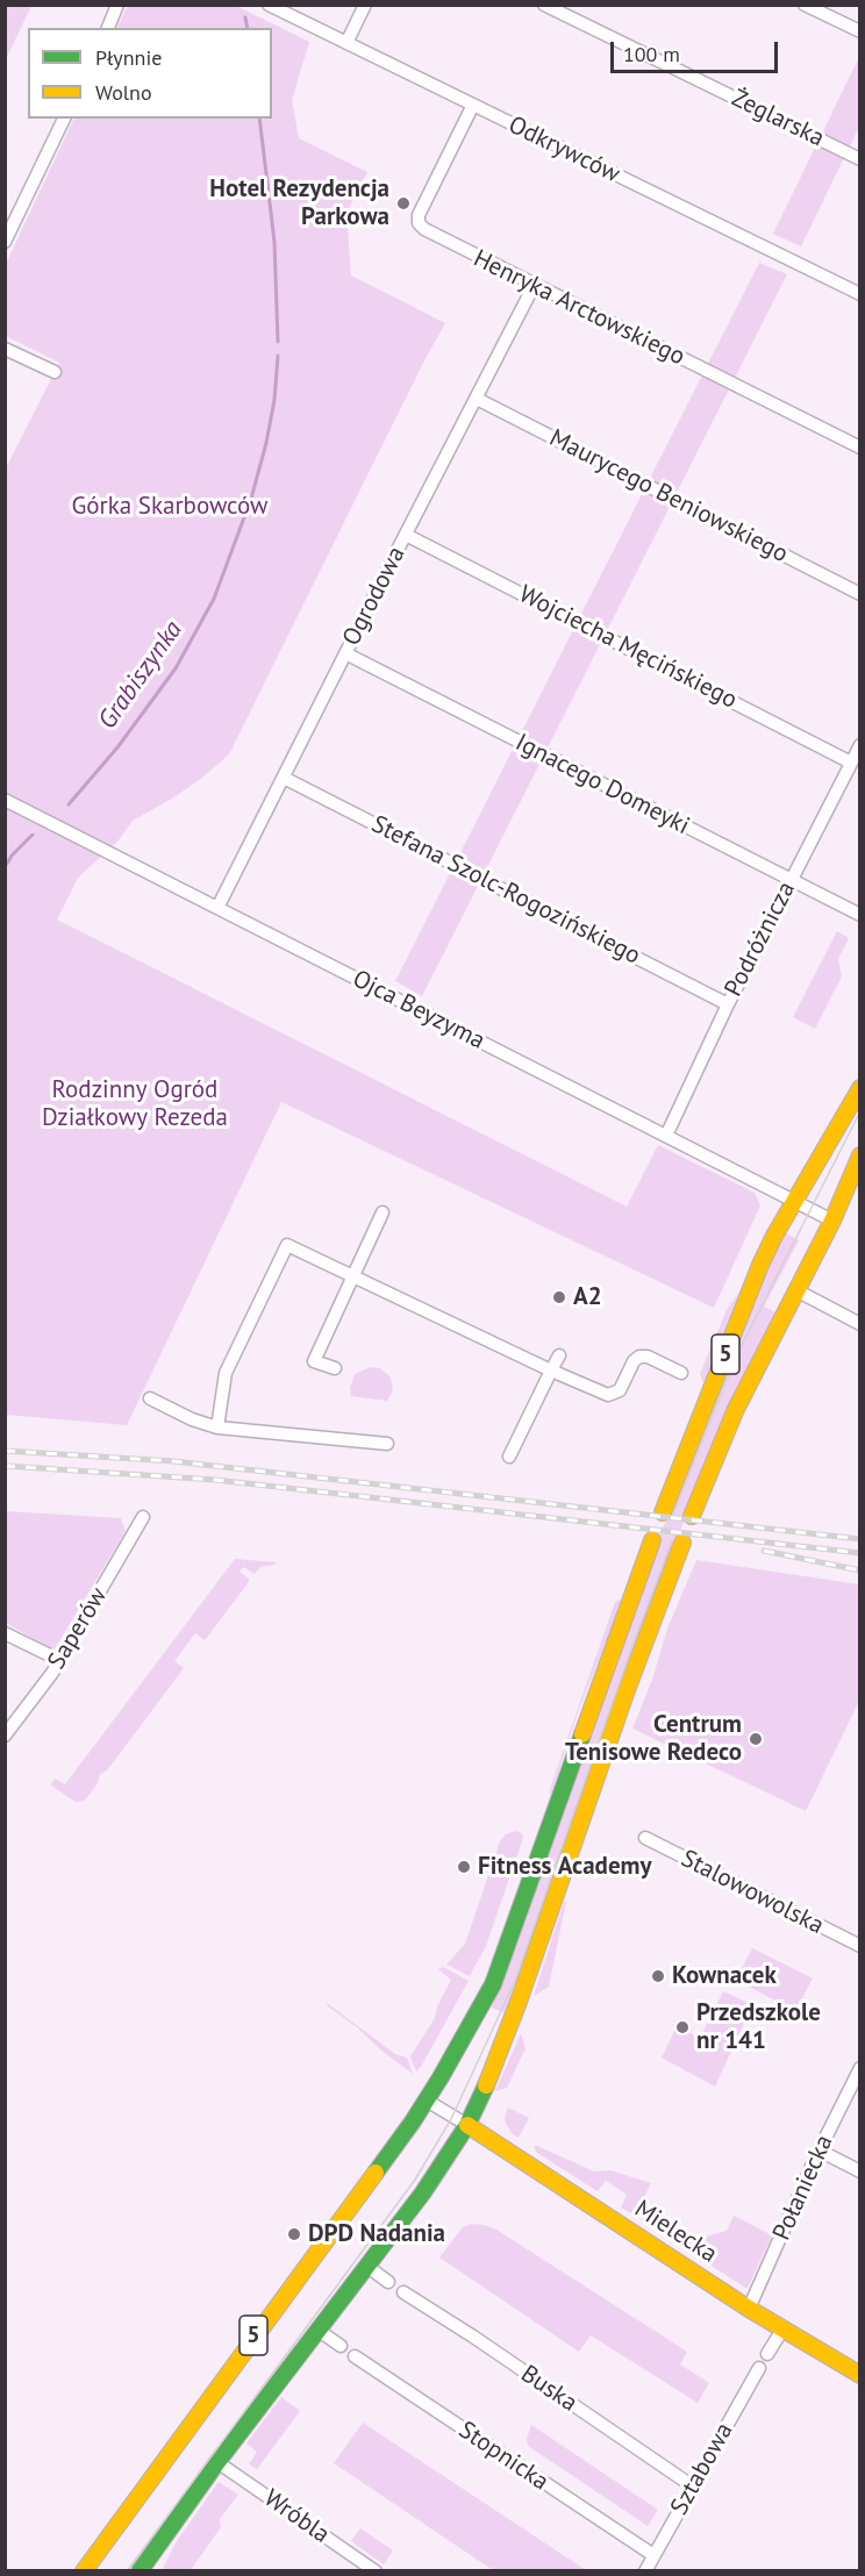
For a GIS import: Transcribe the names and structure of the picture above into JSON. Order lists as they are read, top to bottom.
{
  "streets": {
    "main road": ["5", "Mielecka"],
    "street": [
      "Żeglarska",
      "Odkrywców",
      "Henryka Arctowskiego",
      "Maurycego Beniowskiego",
      "Ogrodowa",
      "Wojciecha Męcińskiego",
      "Ignacego Domeyki",
      "Stefana Szolc-Rogozińskiego",
      "Podróżnicza",
      "Ojca Beyzyma",
      "Saperów",
      "Stalowowolska",
      "Połaniecka",
      "Buska",
      "Stopnicka",
      "Sztabowa",
      "Wróbla"
    ]
  },
  "crossings": [
    ["Odkrywców", "Henryka Arctowskiego"],
    ["Henryka Arctowskiego", "Ogrodowa"],
    ["Maurycego Beniowskiego", "Ogrodowa"],
    ["Ogrodowa", "Wojciecha Męcińskiego"],
    ["Ogrodowa", "Ignacego Domeyki"],
    ["Ogrodowa", "Stefana Szolc-Rogozińskiego"],
    ["Ogrodowa", "Ojca Beyzyma"],
    ["Wojciecha Męcińskiego", "Podróżnicza"],
    ["Ignacego Domeyki", "Podróżnicza"],
    ["Stefana Szolc-Rogozińskiego", "Podróżnicza"],
    ["Podróżnicza", "Ojca Beyzyma"],
    ["Ojca Beyzyma", "5"],
    ["5", "Mielecka"],
    ["5", "Wróbla"],
    ["Połaniecka", "Mielecka"],
    ["Buska", "Sztabowa"],
    ["Stopnicka", "Sztabowa"]
  ],
  "water": ["Grabiszynka"],
  "parks": ["Górka Skarbowców", "Rodzinny Ogród Działkowy Rezeda"],
  "places": [
    "Hotel Rezydencja Parkowa",
    "A2",
    "Centrum Tenisowe Redeco",
    "Fitness Academy",
    "Kownacek",
    "Przedszkole nr 141",
    "DPD Nadania"
  ],
  "legend": ["Płynnie", "Wolno"],
  "scale_bar": "100 m"
}
